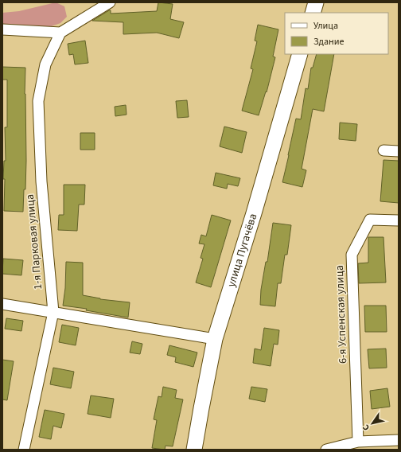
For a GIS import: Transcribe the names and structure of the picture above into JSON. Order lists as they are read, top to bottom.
{
  "streets": {
    "street": ["1-я Парковая улица", "улица Пугачёва", "6-я Успенская улица"]
  },
  "legend": ["Улица", "Здание"],
  "north": "bottom left"
}
